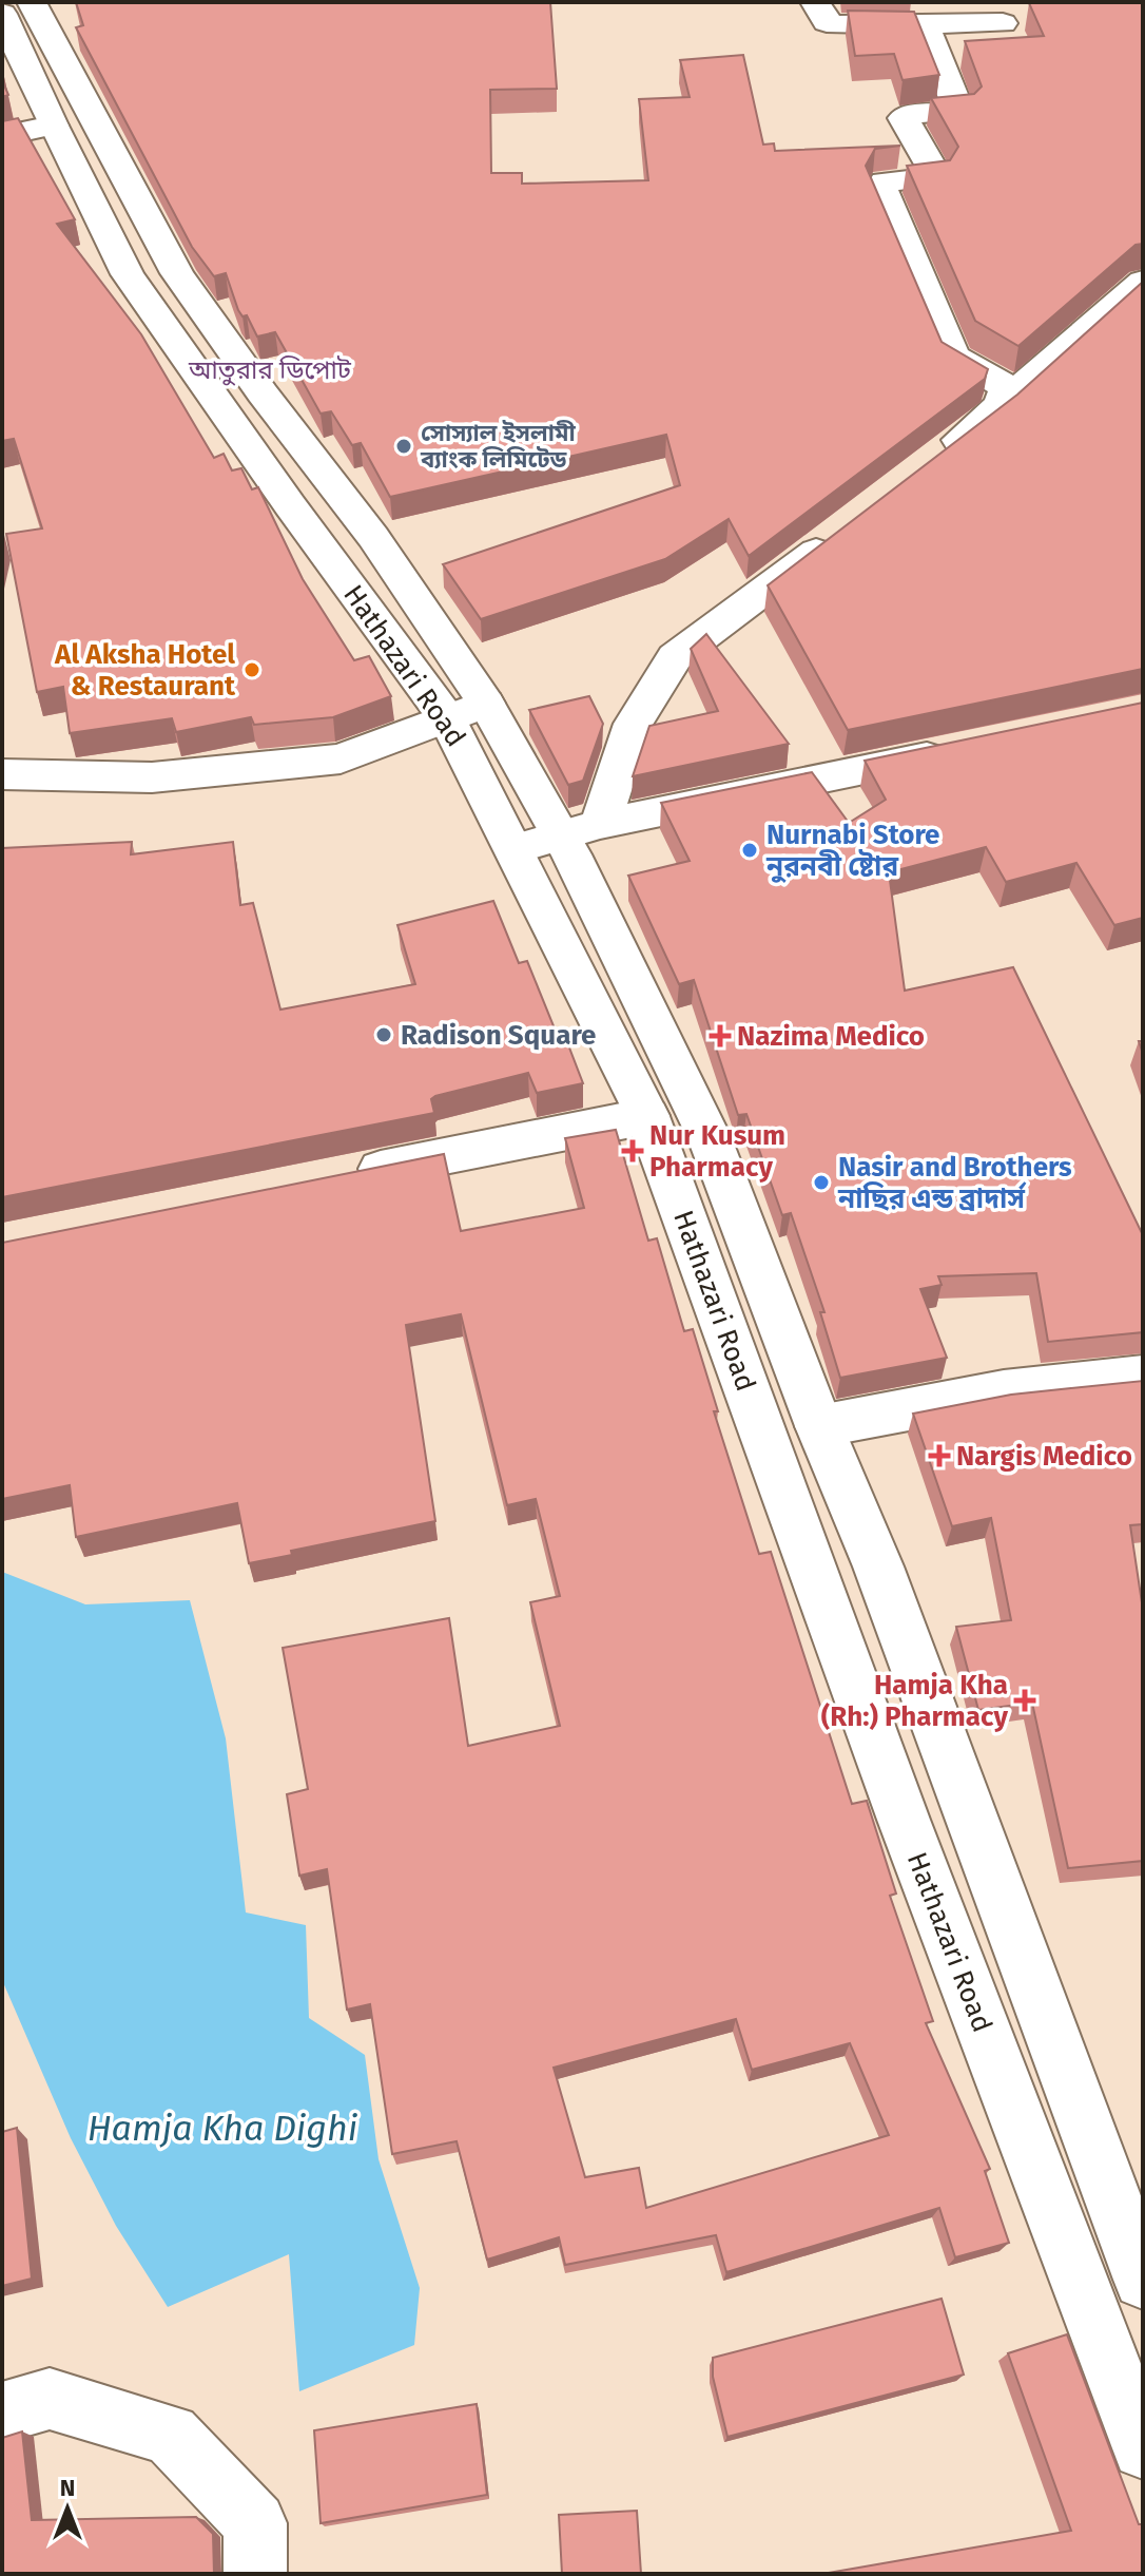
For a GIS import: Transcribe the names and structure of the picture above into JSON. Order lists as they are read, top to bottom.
{
  "streets": {
    "main road": ["Hathazari Road"]
  },
  "districts": ["আতুরার ডিপোট"],
  "water": ["Hamja Kha Dighi"],
  "places": {
    "other": [
      "সোস্যাল ইসলামী ব্যাংক লিমিটেড",
      "Al Aksha Hotel & Restaurant",
      "Nurnabi Store নুরনবী ষ্টোর",
      "Radison Square",
      "Nasir and Brothers নাছির এন্ড ব্রাদার্স"
    ],
    "health": [
      "Nazima Medico",
      "Nur Kusum Pharmacy",
      "Nargis Medico",
      "Hamja Kha (Rh:) Pharmacy"
    ]
  },
  "north": "top"
}
